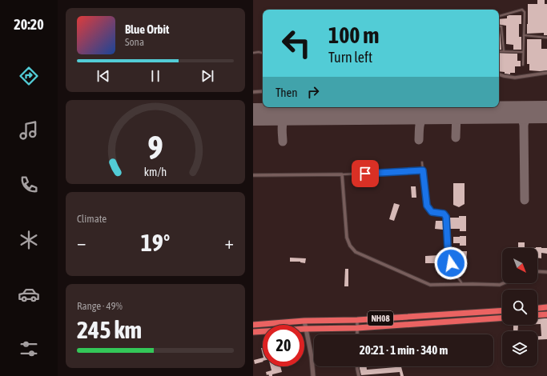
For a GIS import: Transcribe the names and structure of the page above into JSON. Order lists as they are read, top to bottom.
{
  "streets": {
    "highway": ["NH08"]
  },
  "north": "bottom right",
  "page": {
    "tabs": "20:20",
    "turn": ["100 m", "Turn left"],
    "song": ["Blue Orbit", "Sona"],
    "then": "Then",
    "tile": [
      "Climate",
      ["Range · 49%", "245 km"]
    ],
    "heat": ["−", "19°", "+"],
    "limit": "20",
    "trip": "20:21 · 1 min · 340 m",
    "gauge": ["9", "km/h"]
  }
}
